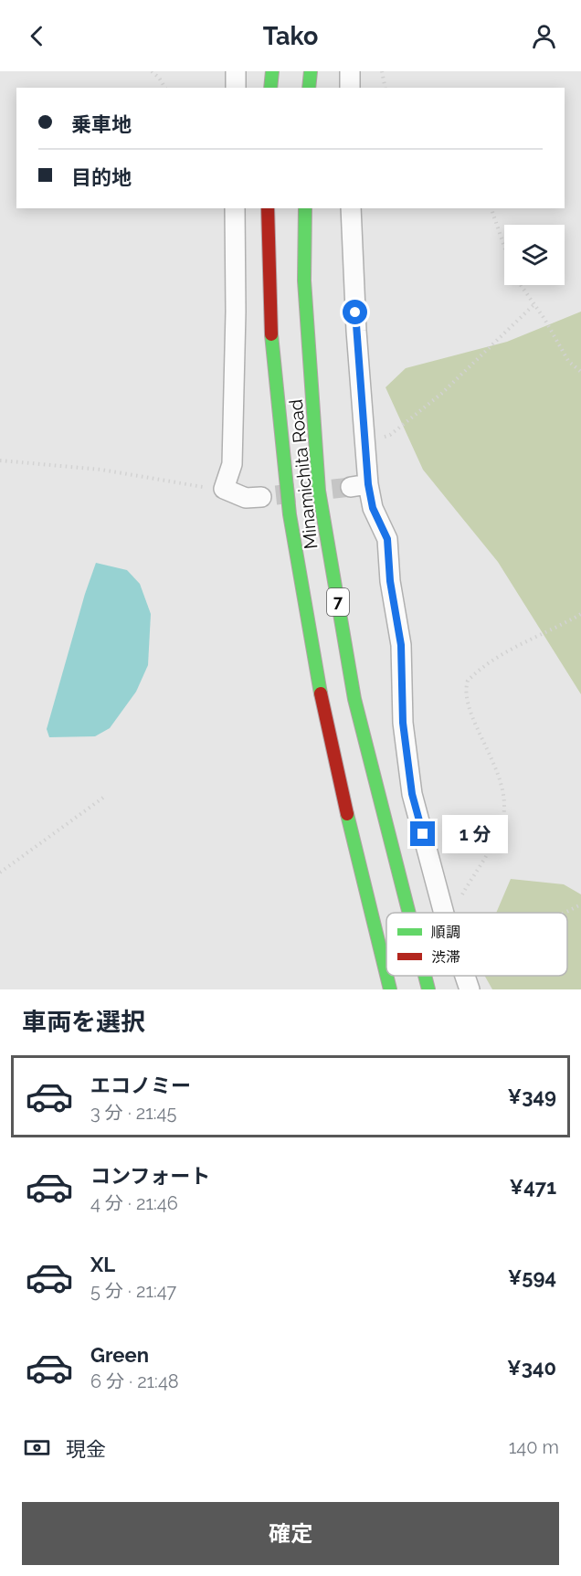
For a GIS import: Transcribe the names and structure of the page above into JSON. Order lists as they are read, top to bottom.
{
  "streets": {
    "highway": ["Minamichita Road", "7"]
  },
  "legend": ["順調", "渋滞"],
  "page": {
    "header": "Tako",
    "banner": ["乗車地", "目的地"],
    "bubble": "1 分",
    "heading": "車両を選択",
    "list": [
      {
        "name": "エコノミー",
        "note": "3 分 · 21:45",
        "value": "¥349"
      },
      {
        "name": "コンフォート",
        "note": "4 分 · 21:46",
        "value": "¥471"
      },
      {
        "name": "XL",
        "note": "5 分 · 21:47",
        "value": "¥594"
      },
      {
        "name": "Green",
        "note": "6 分 · 21:48",
        "value": "¥340"
      }
    ],
    "pay": ["現金", "140 m"],
    "buttons": "確定"
  }
}
